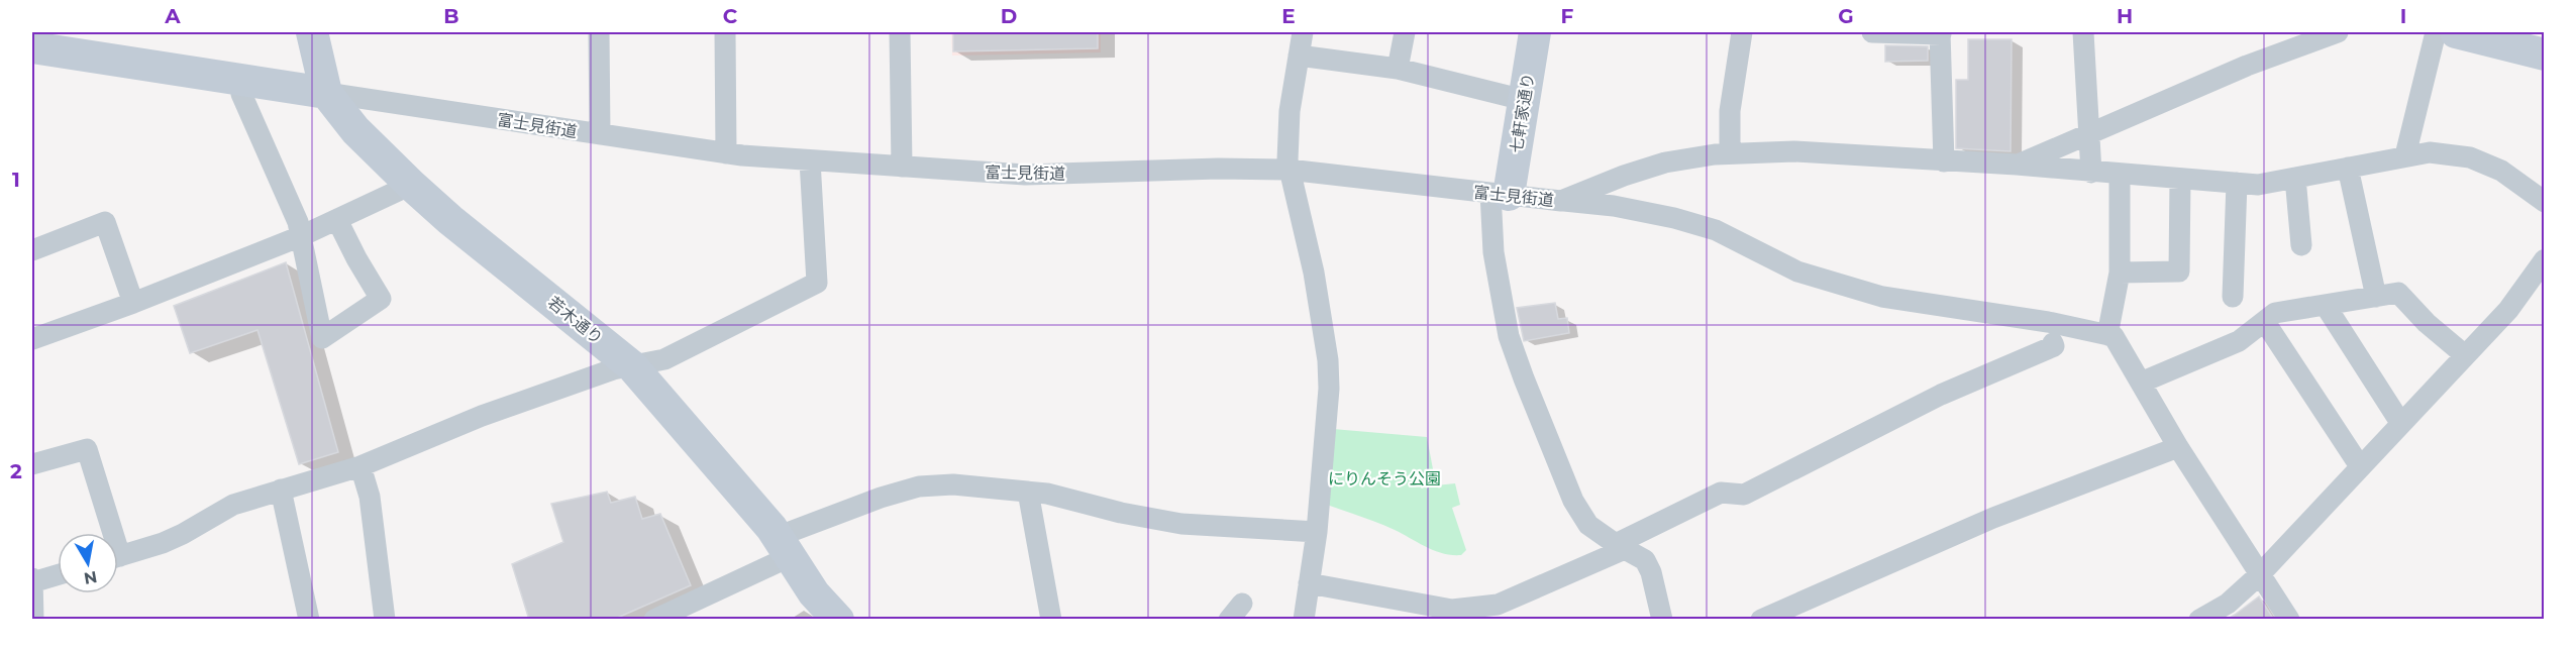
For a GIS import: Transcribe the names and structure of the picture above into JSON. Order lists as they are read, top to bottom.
{
  "streets": {
    "street": ["七軒家通り", "富士見街道", "若木通り"]
  },
  "crossings": [
    ["七軒家通り", "富士見街道"],
    ["富士見街道", "若木通り"]
  ],
  "parks": ["にりんそう公園"],
  "north": "bottom",
  "grid": {
    "columns": [
      "A",
      "B",
      "C",
      "D",
      "E",
      "F",
      "G",
      "H",
      "I"
    ],
    "rows": ["1", "2"]
  }
}
